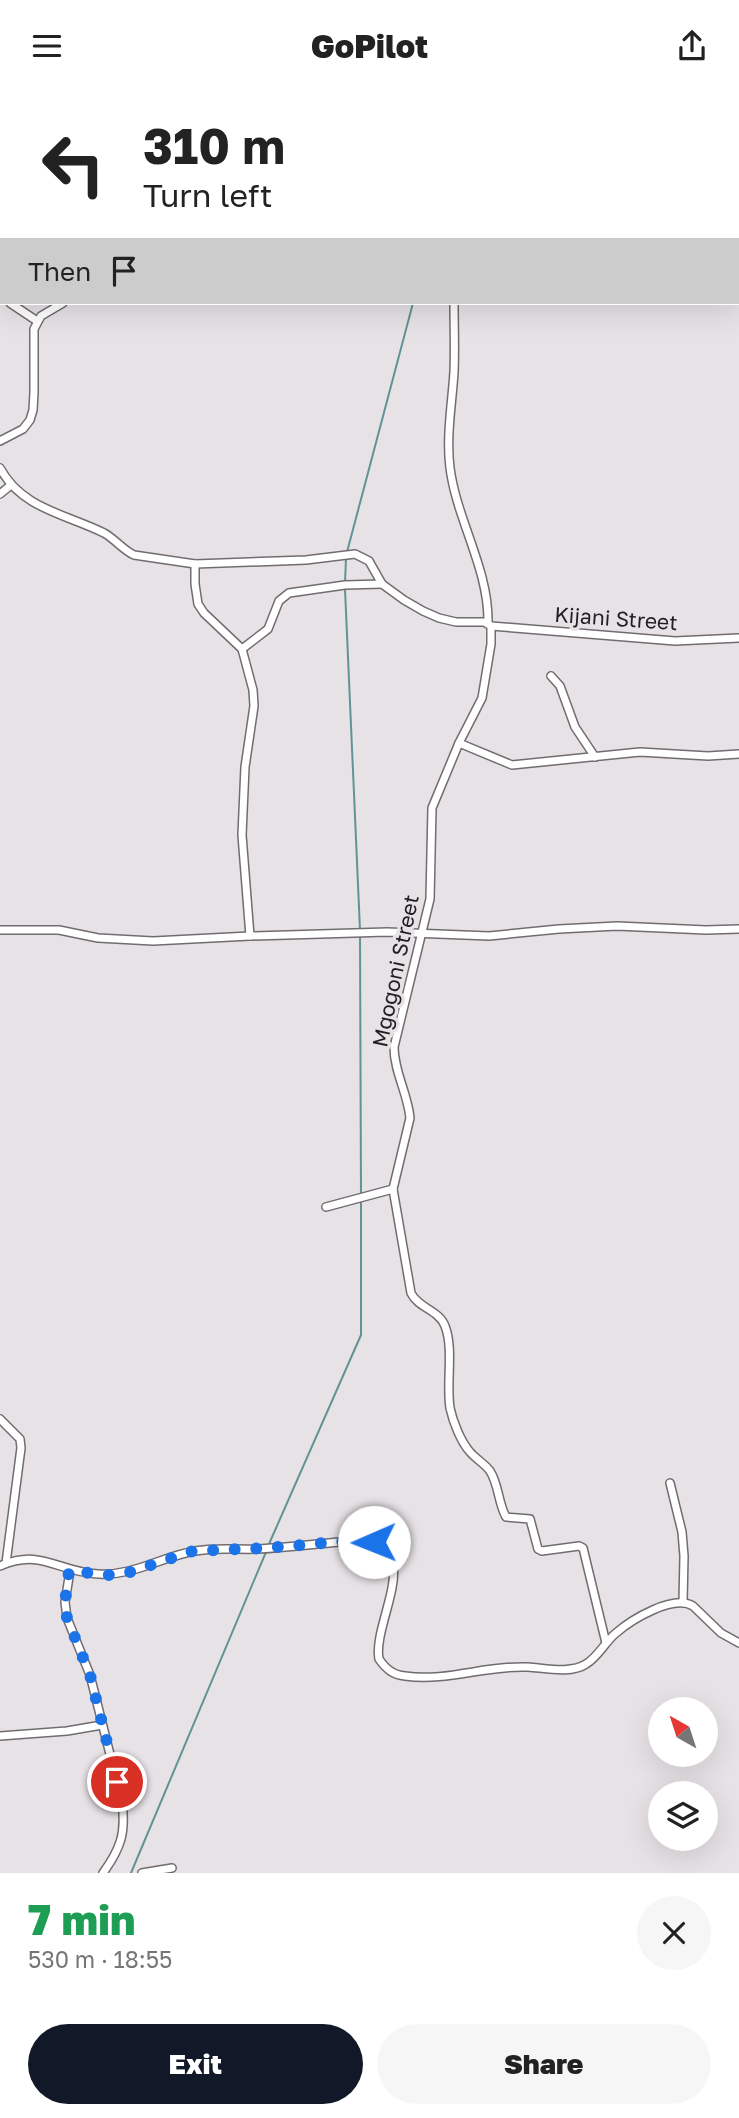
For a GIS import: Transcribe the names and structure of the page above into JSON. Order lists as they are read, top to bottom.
{
  "streets": {
    "street": ["Kijani Street", "Mgogoni Street"]
  },
  "crossings": [
    ["Kijani Street", "Mgogoni Street"]
  ],
  "north": "top left",
  "page": {
    "header": "GoPilot",
    "turn": ["310 m", "Turn left"],
    "then": "Then",
    "heading": ["7 min", "530 m · 18:55"],
    "buttons": ["Exit", "Share"]
  }
}
